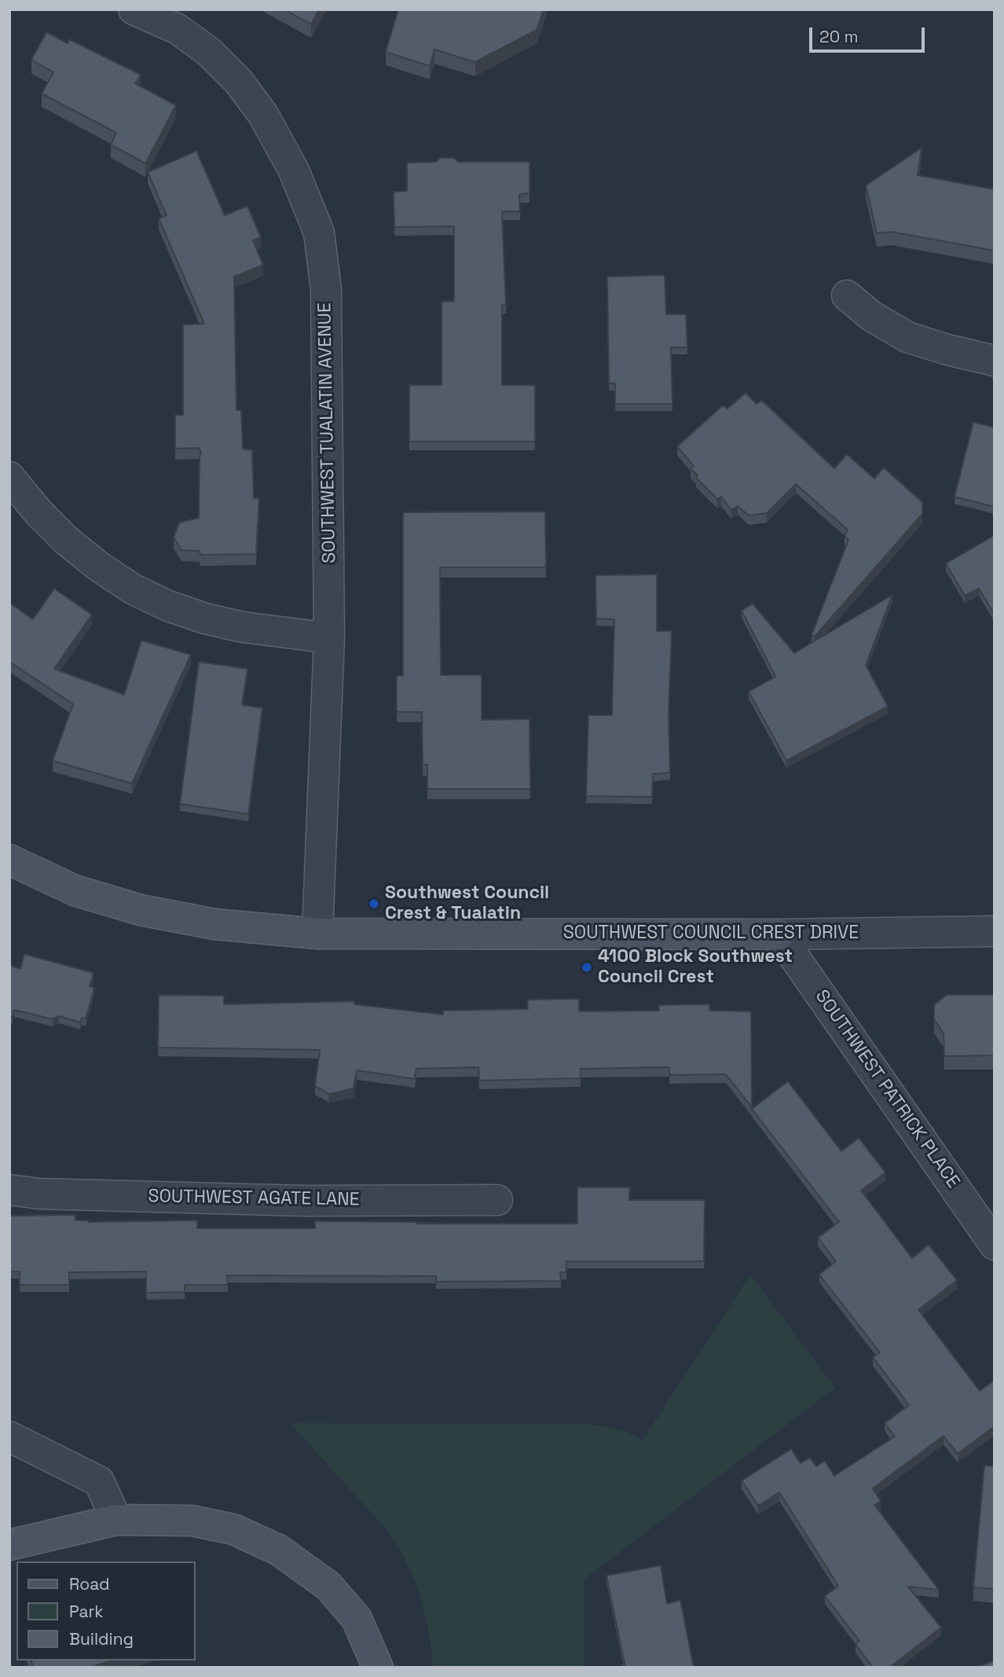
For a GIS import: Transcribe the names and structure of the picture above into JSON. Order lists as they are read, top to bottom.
{
  "streets": {
    "street": [
      "SOUTHWEST TUALATIN AVENUE",
      "SOUTHWEST COUNCIL CREST DRIVE",
      "SOUTHWEST PATRICK PLACE",
      "SOUTHWEST AGATE LANE"
    ]
  },
  "crossings": [
    ["SOUTHWEST TUALATIN AVENUE", "SOUTHWEST COUNCIL CREST DRIVE"],
    ["SOUTHWEST COUNCIL CREST DRIVE", "SOUTHWEST PATRICK PLACE"]
  ],
  "places": ["Southwest Council Crest & Tualatin", "4100 Block Southwest Council Crest"],
  "legend": ["Road", "Park", "Building"],
  "scale_bar": "20 m"
}
